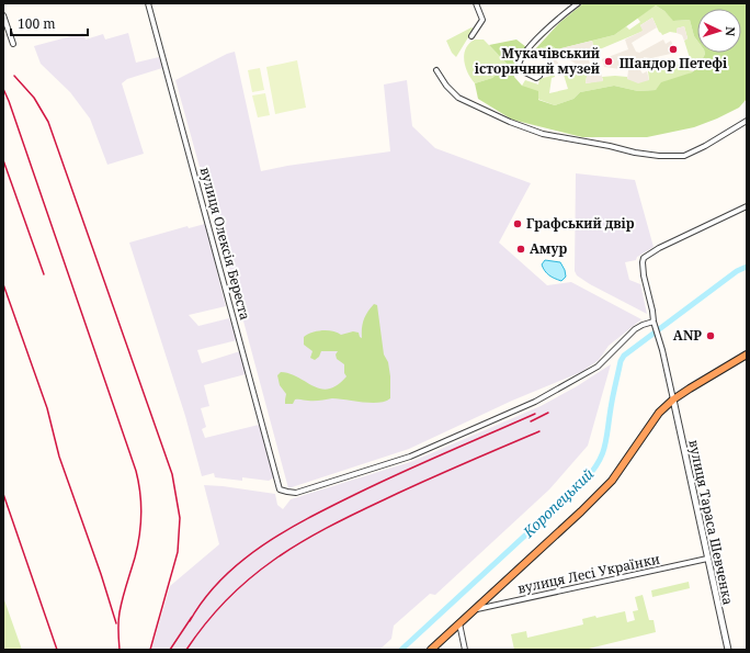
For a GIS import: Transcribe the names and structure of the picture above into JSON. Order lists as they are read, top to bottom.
{
  "streets": {
    "street": ["вулиця Олексія Береста", "вулиця Тараса Шевченка", "вулиця Лесі Українки"]
  },
  "crossings": [
    ["вулиця Тараса Шевченка", "вулиця Лесі Українки"]
  ],
  "water": ["Коропецький"],
  "places": [
    "Шандор Петефі",
    "Мукачівський історичний музей",
    "Графський двір",
    "Амур",
    "ANP"
  ],
  "scale_bar": "100 m",
  "north": "right"
}
